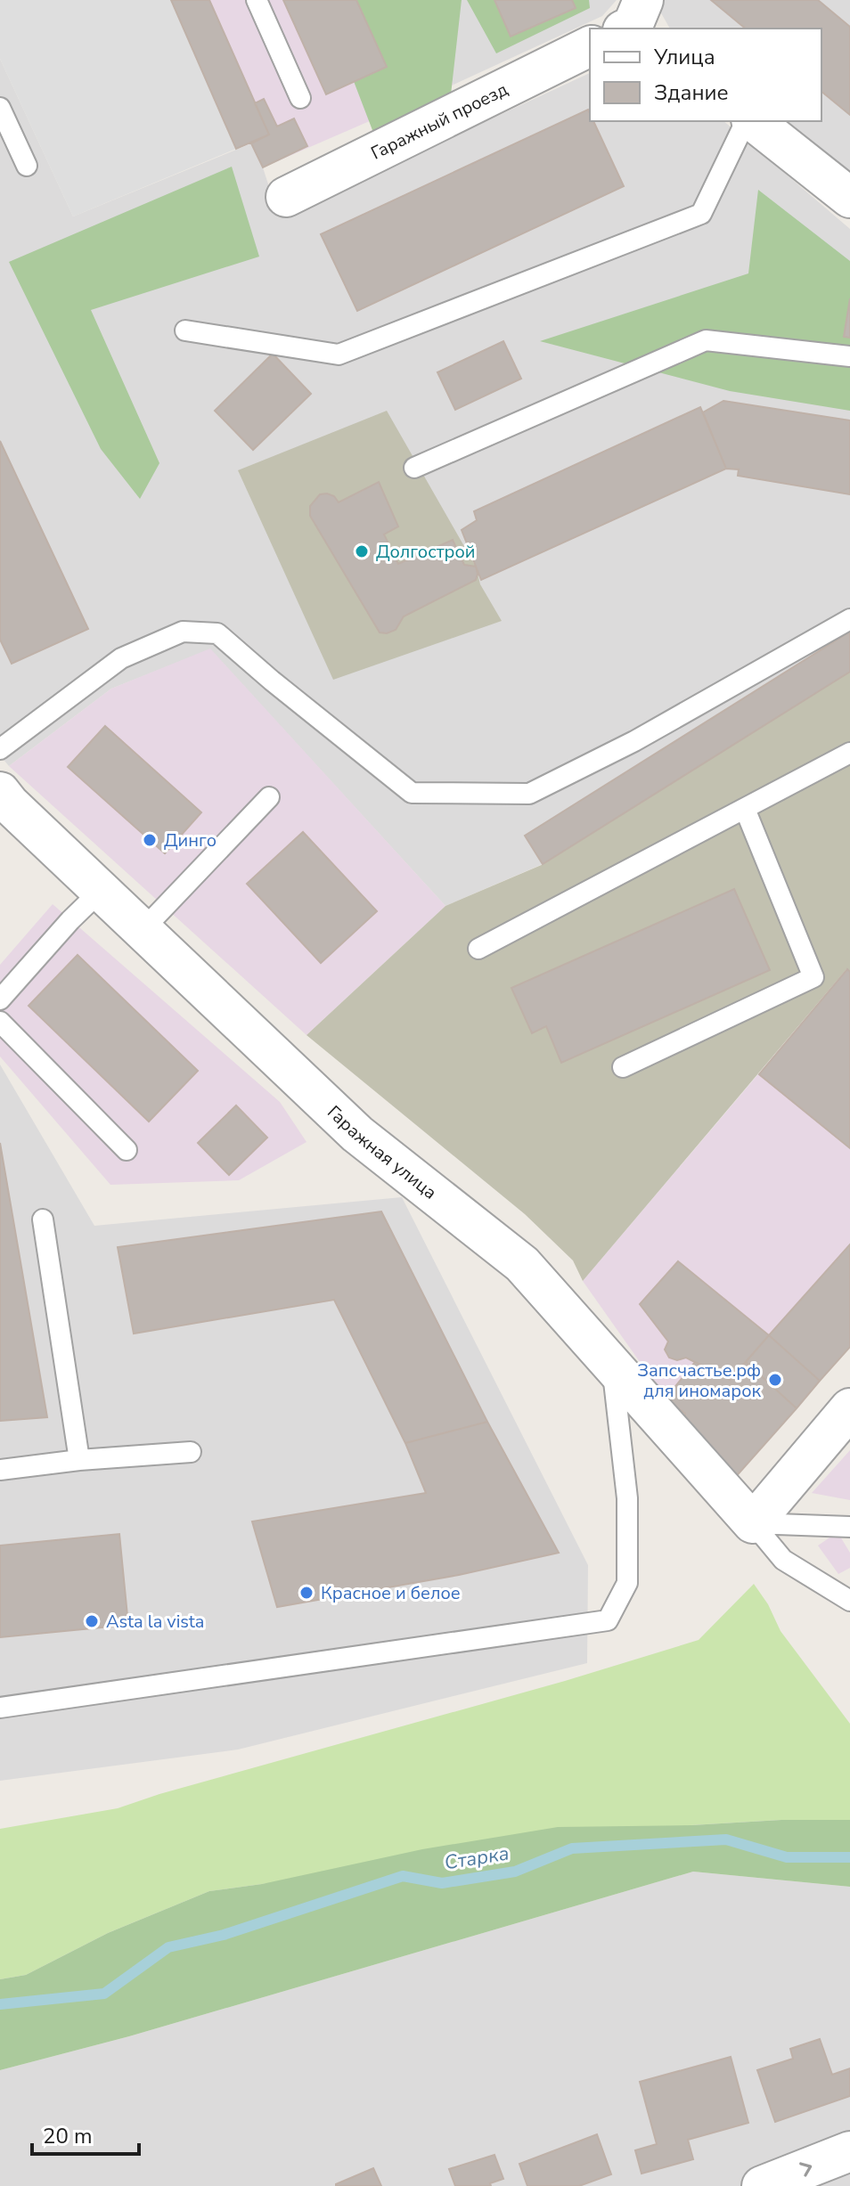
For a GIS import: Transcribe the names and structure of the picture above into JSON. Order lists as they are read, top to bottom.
{
  "streets": {
    "street": ["Гаражный проезд", "Гаражная улица"]
  },
  "water": ["Старка"],
  "places": [
    "Долгострой",
    "Динго",
    "Запсчастье.рф для иномарок",
    "Красное и белое",
    "Asta la vista"
  ],
  "legend": ["Улица", "Здание"],
  "scale_bar": "20 m"
}
